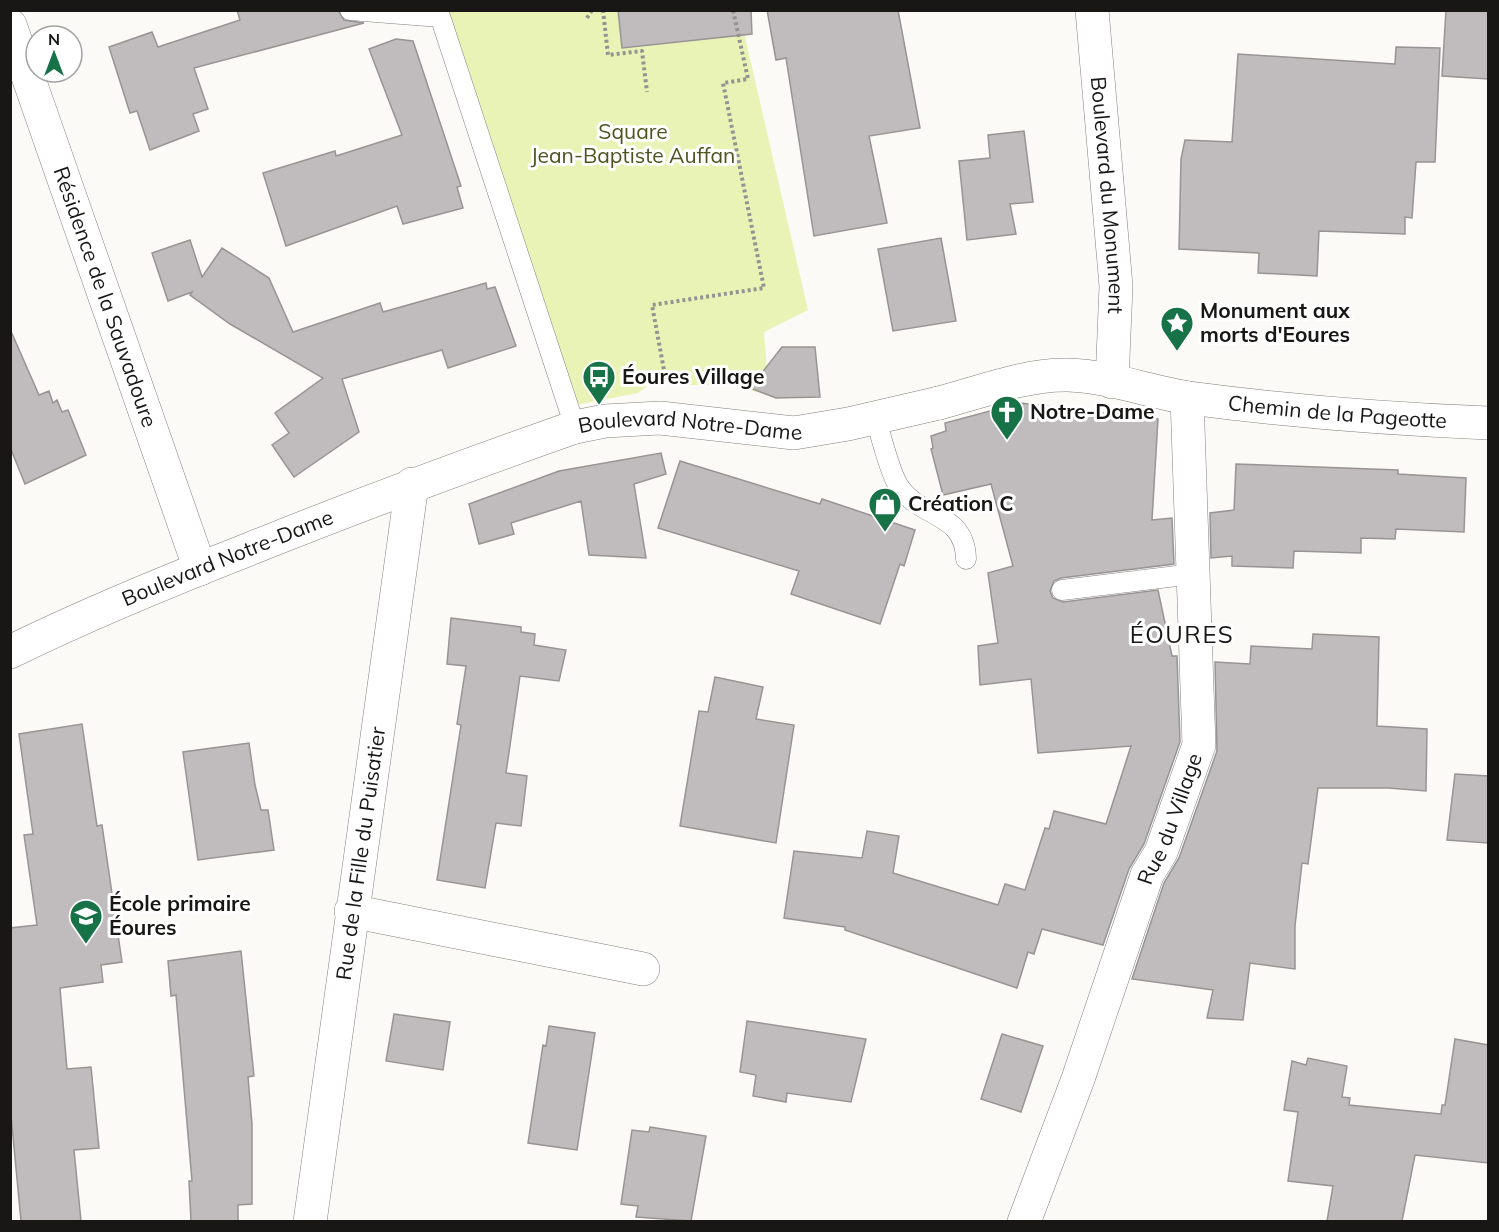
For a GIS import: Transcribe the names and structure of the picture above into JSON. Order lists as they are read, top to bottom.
{
  "streets": {
    "street": [
      "Boulevard du Monument",
      "Résidence de la Sauvadoure",
      "Chemin de la Pageotte",
      "Boulevard Notre-Dame",
      "Rue du Village",
      "Rue de la Fille du Puisatier"
    ]
  },
  "crossings": [
    ["Boulevard du Monument", "Boulevard Notre-Dame"],
    ["Résidence de la Sauvadoure", "Boulevard Notre-Dame"],
    ["Chemin de la Pageotte", "Boulevard Notre-Dame"],
    ["Chemin de la Pageotte", "Rue du Village"],
    ["Boulevard Notre-Dame", "Rue du Village"],
    ["Boulevard Notre-Dame", "Rue de la Fille du Puisatier"]
  ],
  "districts": ["ÉOURES"],
  "parks": ["Square Jean-Baptiste Auffan"],
  "places": {
    "place": ["Monument aux morts d'Eoures"],
    "bus stop": ["Éoures Village"],
    "church": ["Notre-Dame"],
    "shop": ["Création C"],
    "school or university": ["École primaire Éoures"]
  },
  "north": "top"
}
